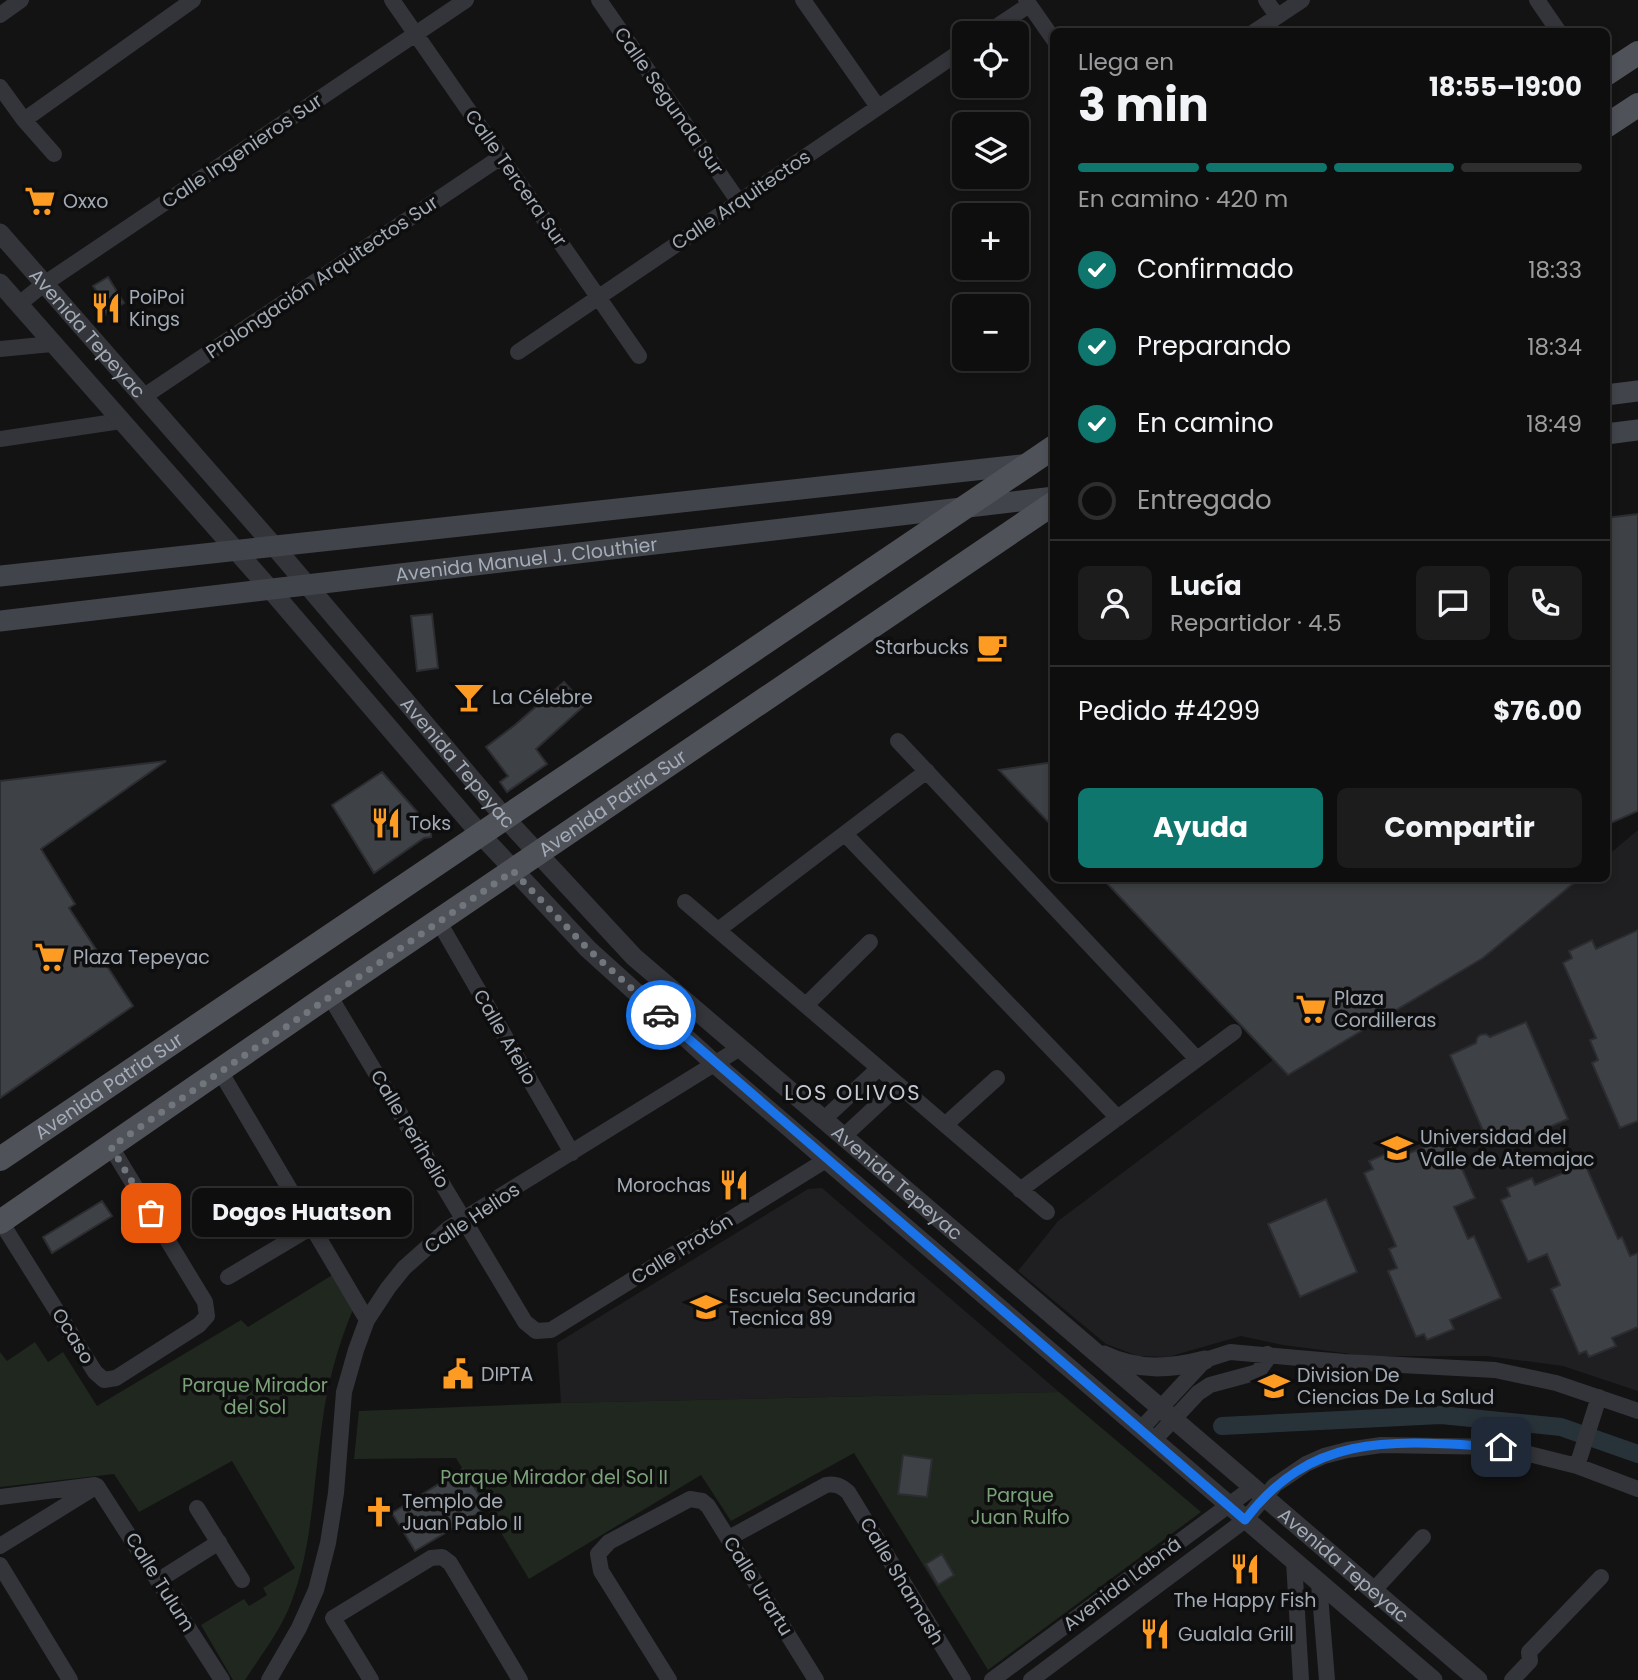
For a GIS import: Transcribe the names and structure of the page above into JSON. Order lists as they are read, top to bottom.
{
  "streets": {
    "main road": ["Avenida Manuel J. Clouthier", "Avenida Patria Sur"],
    "street": [
      "Calle Segunda Sur",
      "Calle Ingenieros Sur",
      "Calle Tercera Sur",
      "Calle Arquitectos",
      "Prolongación Arquitectos Sur",
      "Avenida Tepeyac",
      "Calle Afelio",
      "Calle Perihelio",
      "Calle Helios",
      "Calle Protón",
      "Ocaso",
      "Calle Shamash",
      "Calle Tulum",
      "Avenida Labná",
      "Calle Urartu"
    ]
  },
  "crossings": [
    ["Calle Segunda Sur", "Calle Arquitectos"],
    ["Calle Ingenieros Sur", "Calle Tercera Sur"],
    ["Calle Ingenieros Sur", "Avenida Tepeyac"],
    ["Calle Tercera Sur", "Calle Arquitectos"],
    ["Calle Tercera Sur", "Prolongación Arquitectos Sur"],
    ["Prolongación Arquitectos Sur", "Avenida Tepeyac"],
    ["Avenida Tepeyac", "Avenida Manuel J. Clouthier"],
    ["Avenida Tepeyac", "Avenida Patria Sur"],
    ["Avenida Tepeyac", "Calle Helios"],
    ["Avenida Tepeyac", "Calle Protón"],
    ["Avenida Tepeyac", "Avenida Labná"],
    ["Avenida Manuel J. Clouthier", "Avenida Patria Sur"],
    ["Avenida Patria Sur", "Calle Afelio"],
    ["Avenida Patria Sur", "Calle Perihelio"],
    ["Avenida Patria Sur", "Ocaso"],
    ["Calle Afelio", "Calle Helios"],
    ["Calle Perihelio", "Calle Helios"],
    ["Calle Perihelio", "Calle Protón"],
    ["Calle Shamash", "Calle Urartu"]
  ],
  "districts": ["LOS OLIVOS"],
  "parks": ["Parque Mirador del Sol", "Parque Mirador del Sol II", "Parque Juan Rulfo"],
  "places": {
    "supermarket": ["Oxxo", "Plaza Tepeyac", "Plaza Cordilleras"],
    "restaurant": [
      "PoiPoi Kings",
      "Toks",
      "Morochas",
      "The Happy Fish",
      "Gualala Grill"
    ],
    "cafe": ["Starbucks"],
    "bar": ["La Célebre"],
    "school or university": ["Universidad del Valle de Atemajac", "Escuela Secundaria Tecnica 89", "Division De Ciencias De La Salud"],
    "other": ["Dogos Huatson"],
    "public building": ["DIPTA"],
    "church": ["Templo de Juan Pablo II"]
  },
  "page": {
    "map_buttons": ["+", "−"],
    "heading": ["3 min", "Llega en", "18:55–19:00"],
    "panel": [
      "Lucía",
      "Repartidor · 4.5",
      "Pedido #4299",
      "$76.00"
    ],
    "bar": "En camino · 420 m",
    "list": [
      ["Confirmado", "18:33"],
      ["Preparando", "18:34"],
      ["En camino", "18:49"],
      "Entregado"
    ],
    "buttons": ["Ayuda", "Compartir"],
    "bubble": "Dogos Huatson"
  }
}
